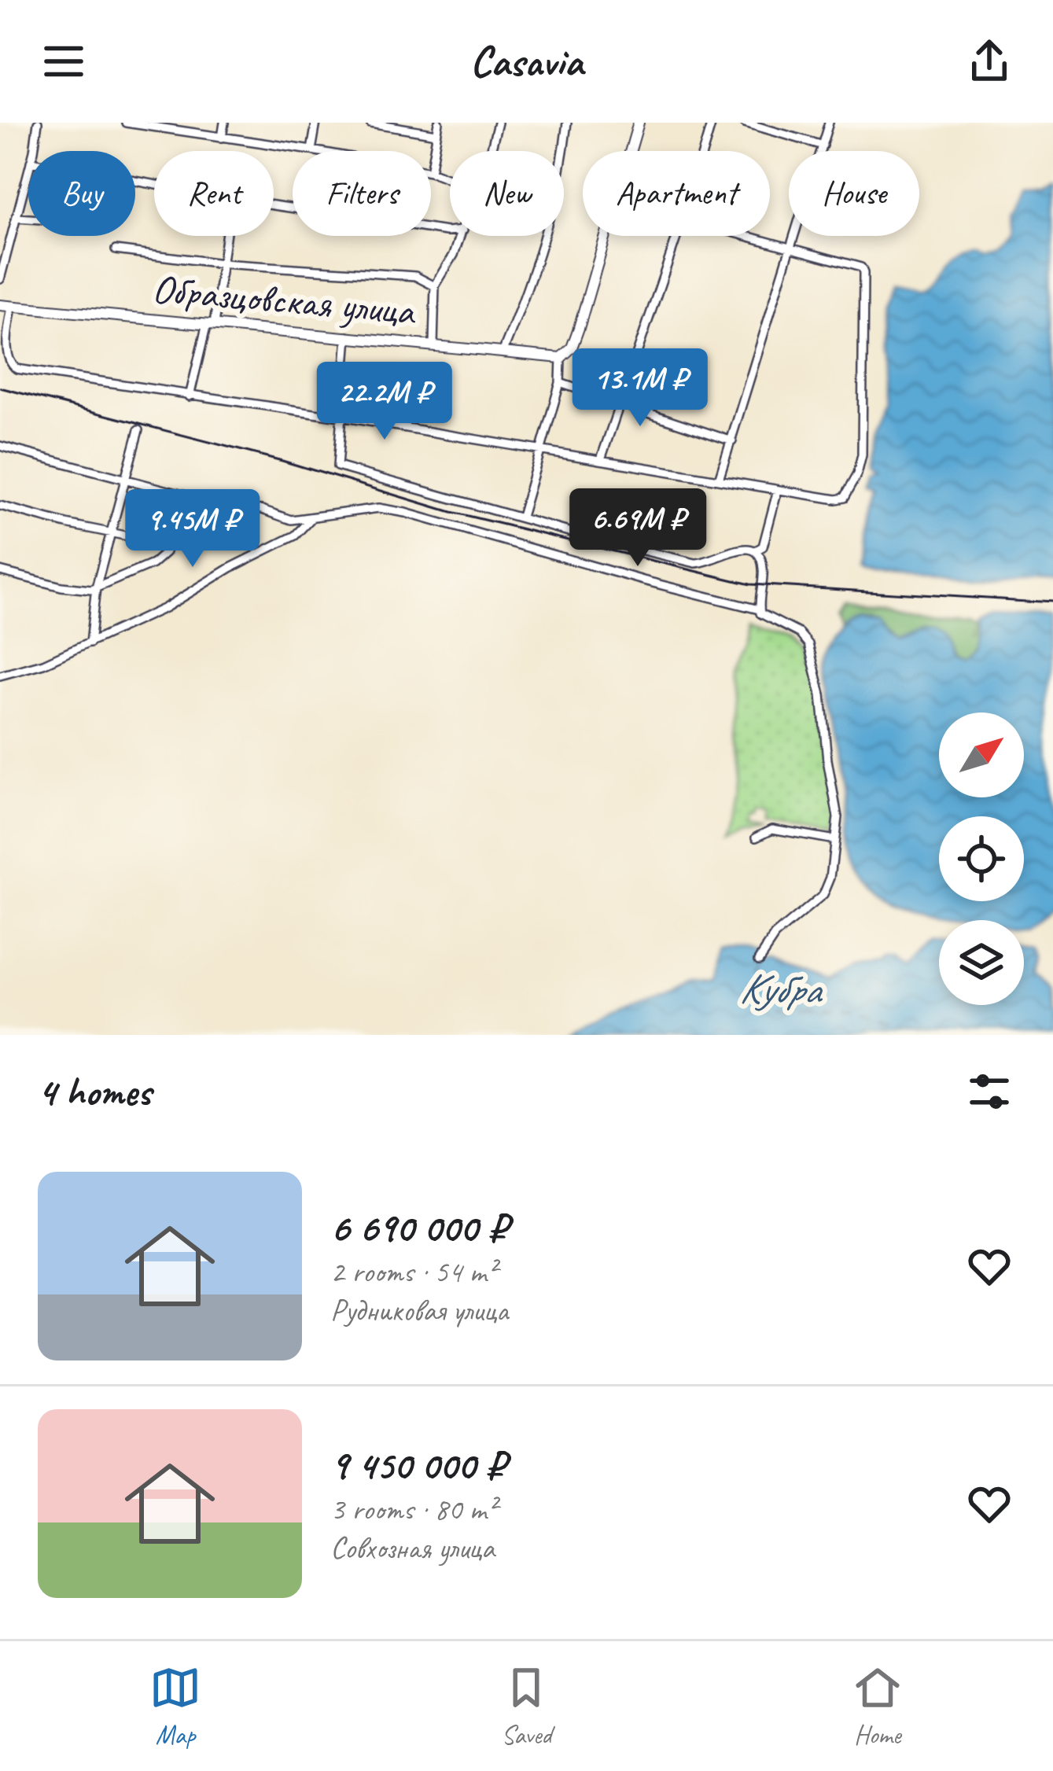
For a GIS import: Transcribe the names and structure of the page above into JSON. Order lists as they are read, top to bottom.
{
  "streets": {
    "main road": ["Образцовская улица"]
  },
  "water": ["Кубра"],
  "north": "top right",
  "page": {
    "header": "Casavia",
    "chip": [
      "Buy",
      "Rent",
      "Filters",
      "New",
      "Apartment",
      "House"
    ],
    "price": [
      "13.1M ₽",
      "22.2M ₽",
      "6.69M ₽",
      "9.45M ₽"
    ],
    "heading": "4 homes",
    "list": [
      {
        "name": "6 690 000 ₽",
        "note": "2 rooms · 54 m² · Рудниковая улица"
      },
      {
        "name": "9 450 000 ₽",
        "note": "3 rooms · 80 m² · Совхозная улица"
      }
    ],
    "tabs": ["Map", "Saved", "Home"]
  }
}
